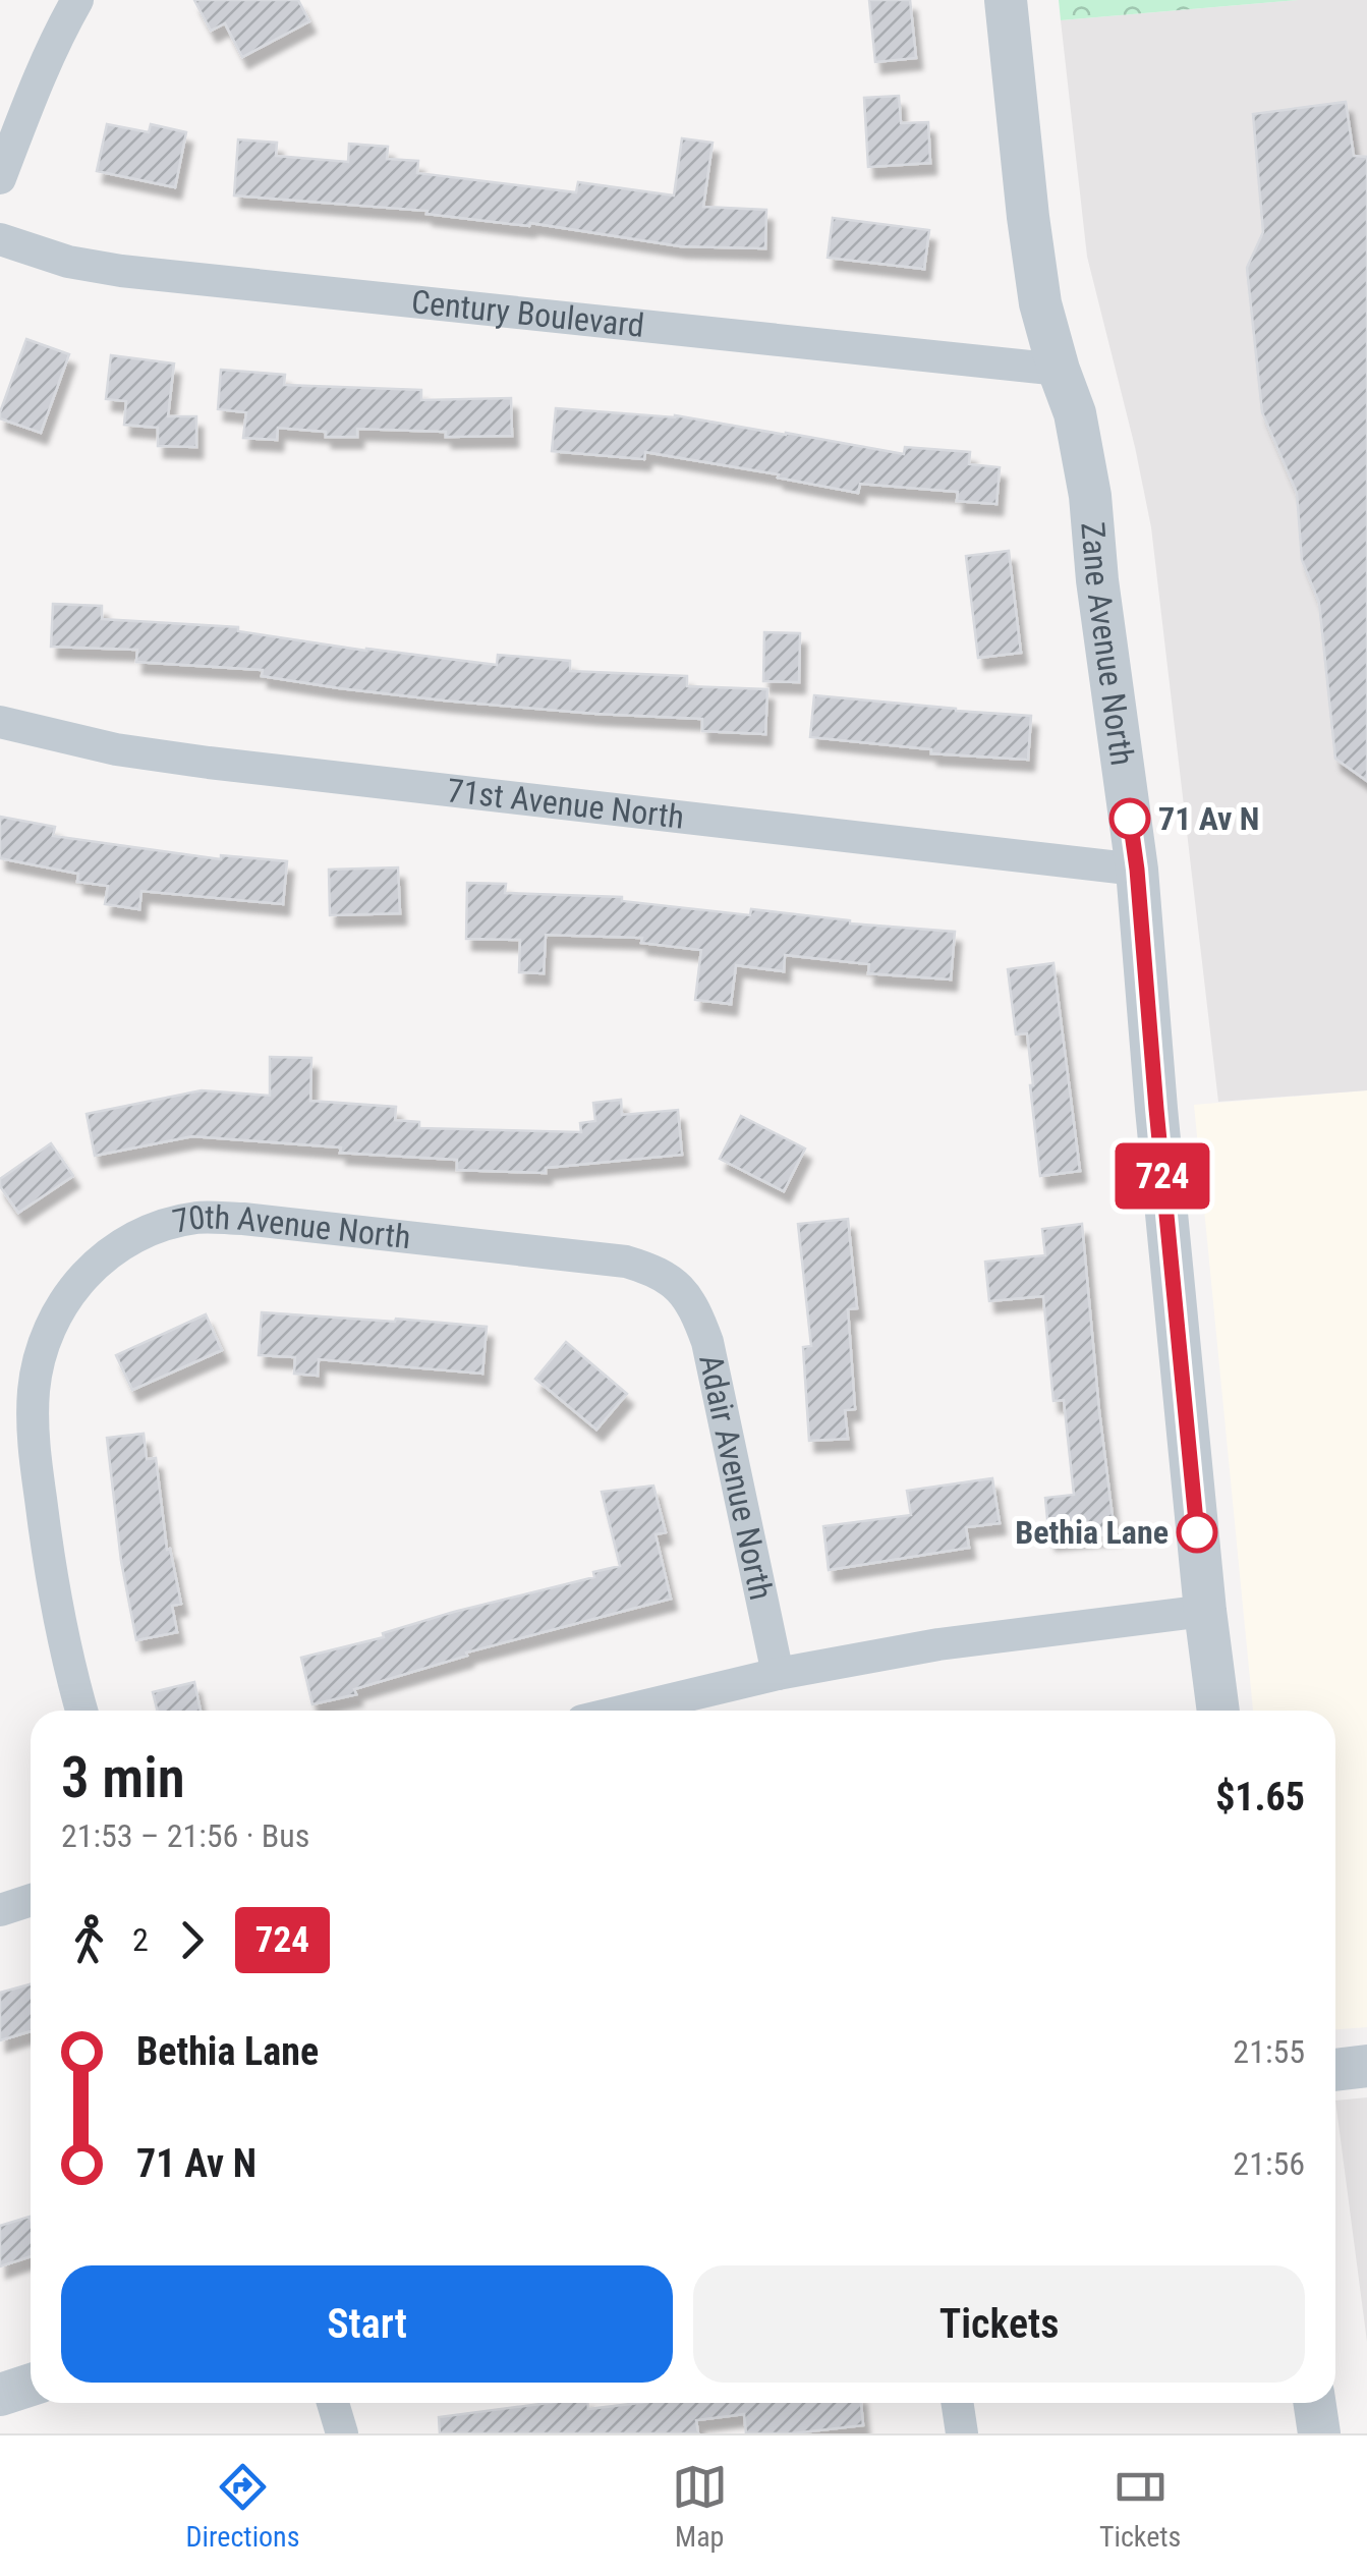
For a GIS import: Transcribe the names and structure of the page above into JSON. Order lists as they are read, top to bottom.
{
  "streets": {
    "street": [
      "Century Boulevard",
      "Zane Avenue North",
      "71st Avenue North",
      "70th Avenue North",
      "Adair Avenue North"
    ]
  },
  "crossings": [
    ["Century Boulevard", "Zane Avenue North"],
    ["Zane Avenue North", "71st Avenue North"],
    ["70th Avenue North", "Adair Avenue North"]
  ],
  "places": ["71 Av N", "Bethia Lane"],
  "lines": ["bus line 724"],
  "page": {
    "on_map": "724",
    "heading": ["3 min", "21:53 – 21:56 · Bus", "$1.65"],
    "legs": ["2", "724"],
    "list": [
      {
        "name": "Bethia Lane",
        "value": "21:55"
      },
      {
        "name": "71 Av N",
        "value": "21:56"
      }
    ],
    "buttons": ["Start", "Tickets"],
    "tabs": ["Directions", "Map", "Tickets"]
  }
}
